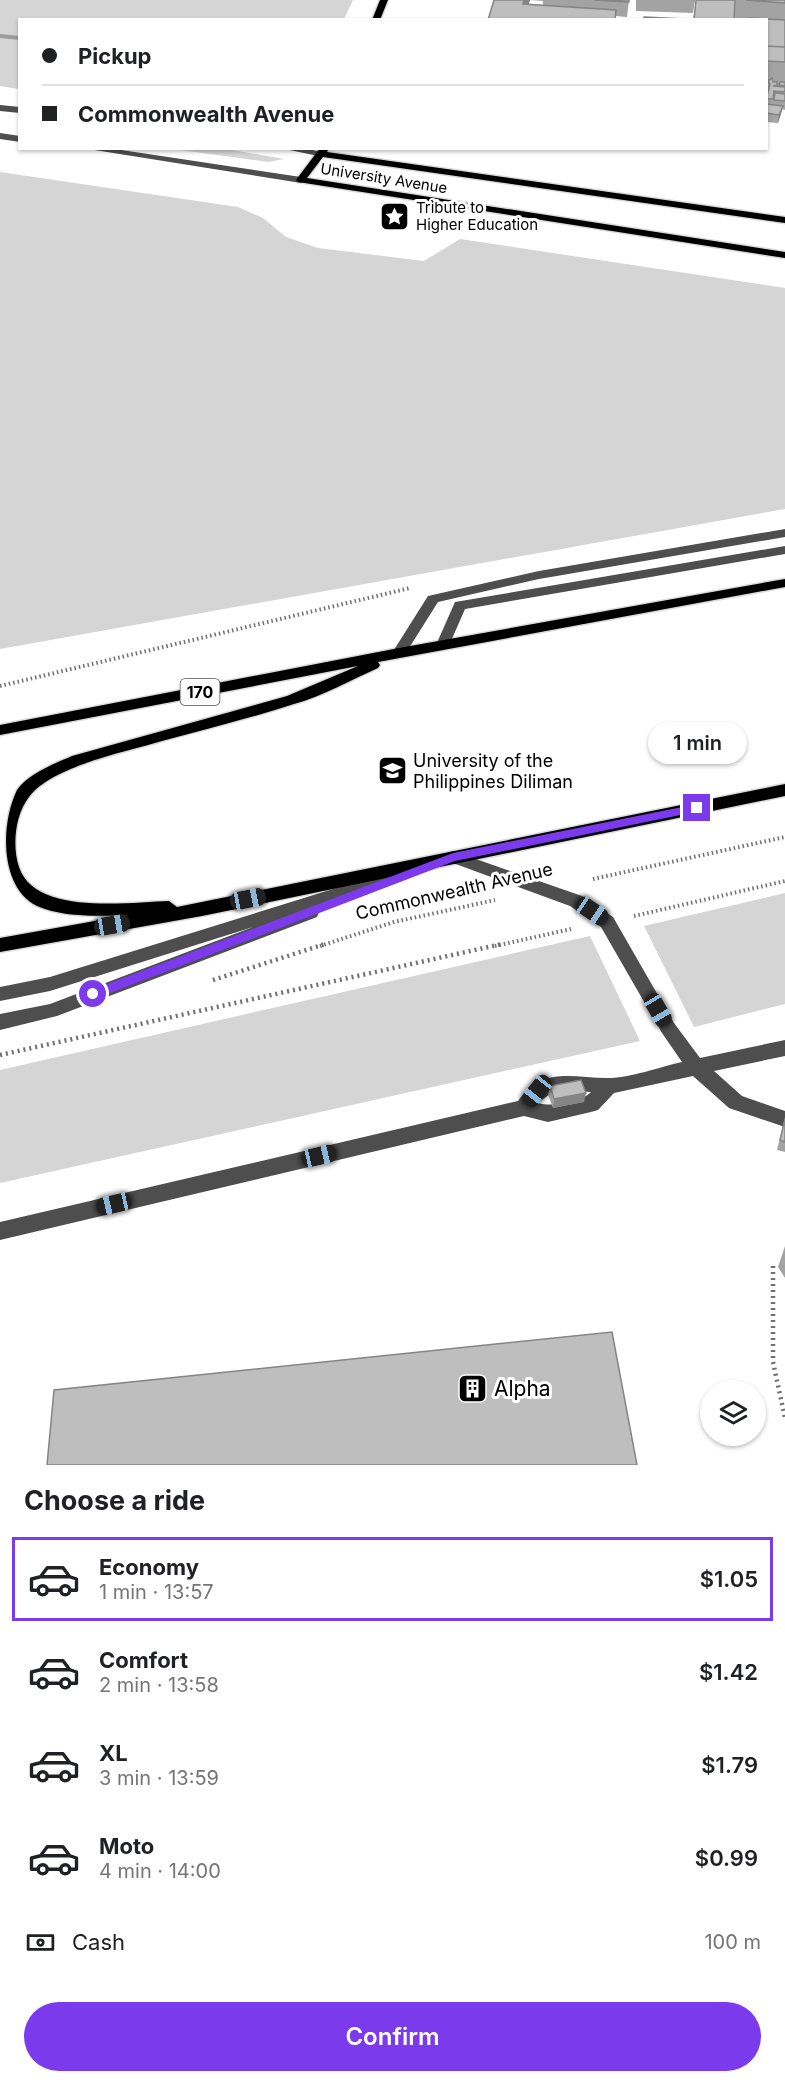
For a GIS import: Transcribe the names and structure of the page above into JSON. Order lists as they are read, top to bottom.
{
  "streets": {
    "main road": ["University Avenue", "170", "Commonwealth Avenue"]
  },
  "places": {
    "place": ["Tribute to Higher Education"],
    "school or university": ["University of the Philippines Diliman"],
    "building": ["Alpha"]
  },
  "page": {
    "banner": ["Pickup", "Commonwealth Avenue"],
    "bubble": "1 min",
    "heading": "Choose a ride",
    "list": [
      {
        "name": "Economy",
        "note": "1 min · 13:57",
        "value": "$1.05"
      },
      {
        "name": "Comfort",
        "note": "2 min · 13:58",
        "value": "$1.42"
      },
      {
        "name": "XL",
        "note": "3 min · 13:59",
        "value": "$1.79"
      },
      {
        "name": "Moto",
        "note": "4 min · 14:00",
        "value": "$0.99"
      }
    ],
    "pay": ["Cash", "100 m"],
    "buttons": "Confirm"
  }
}
